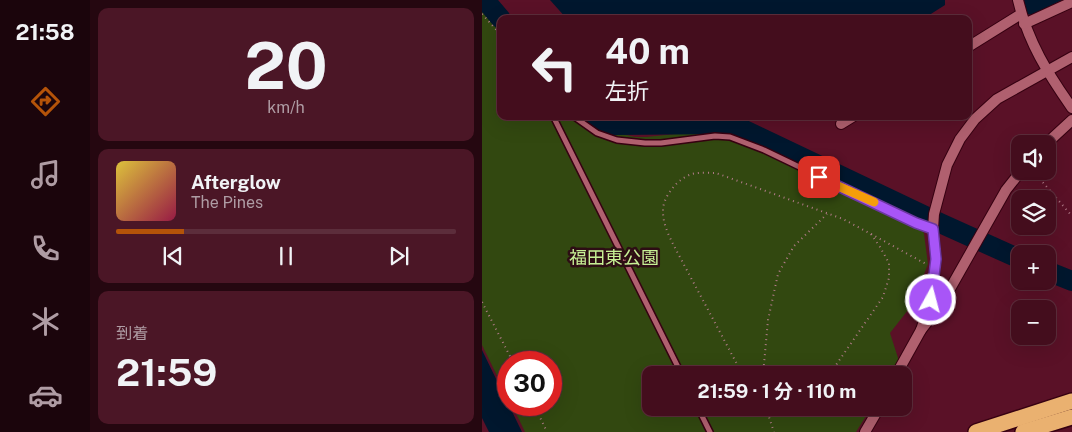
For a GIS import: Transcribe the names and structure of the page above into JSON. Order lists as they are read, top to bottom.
{
  "parks": ["福田東公園"],
  "page": {
    "tabs": "21:58",
    "tile": [
      ["20", "km/h"],
      ["到着", "21:59"]
    ],
    "turn": ["40 m", "左折"],
    "map_buttons": ["+", "−"],
    "song": ["Afterglow", "The Pines"],
    "limit": "30",
    "trip": "21:59 · 1 分 · 110 m"
  }
}
